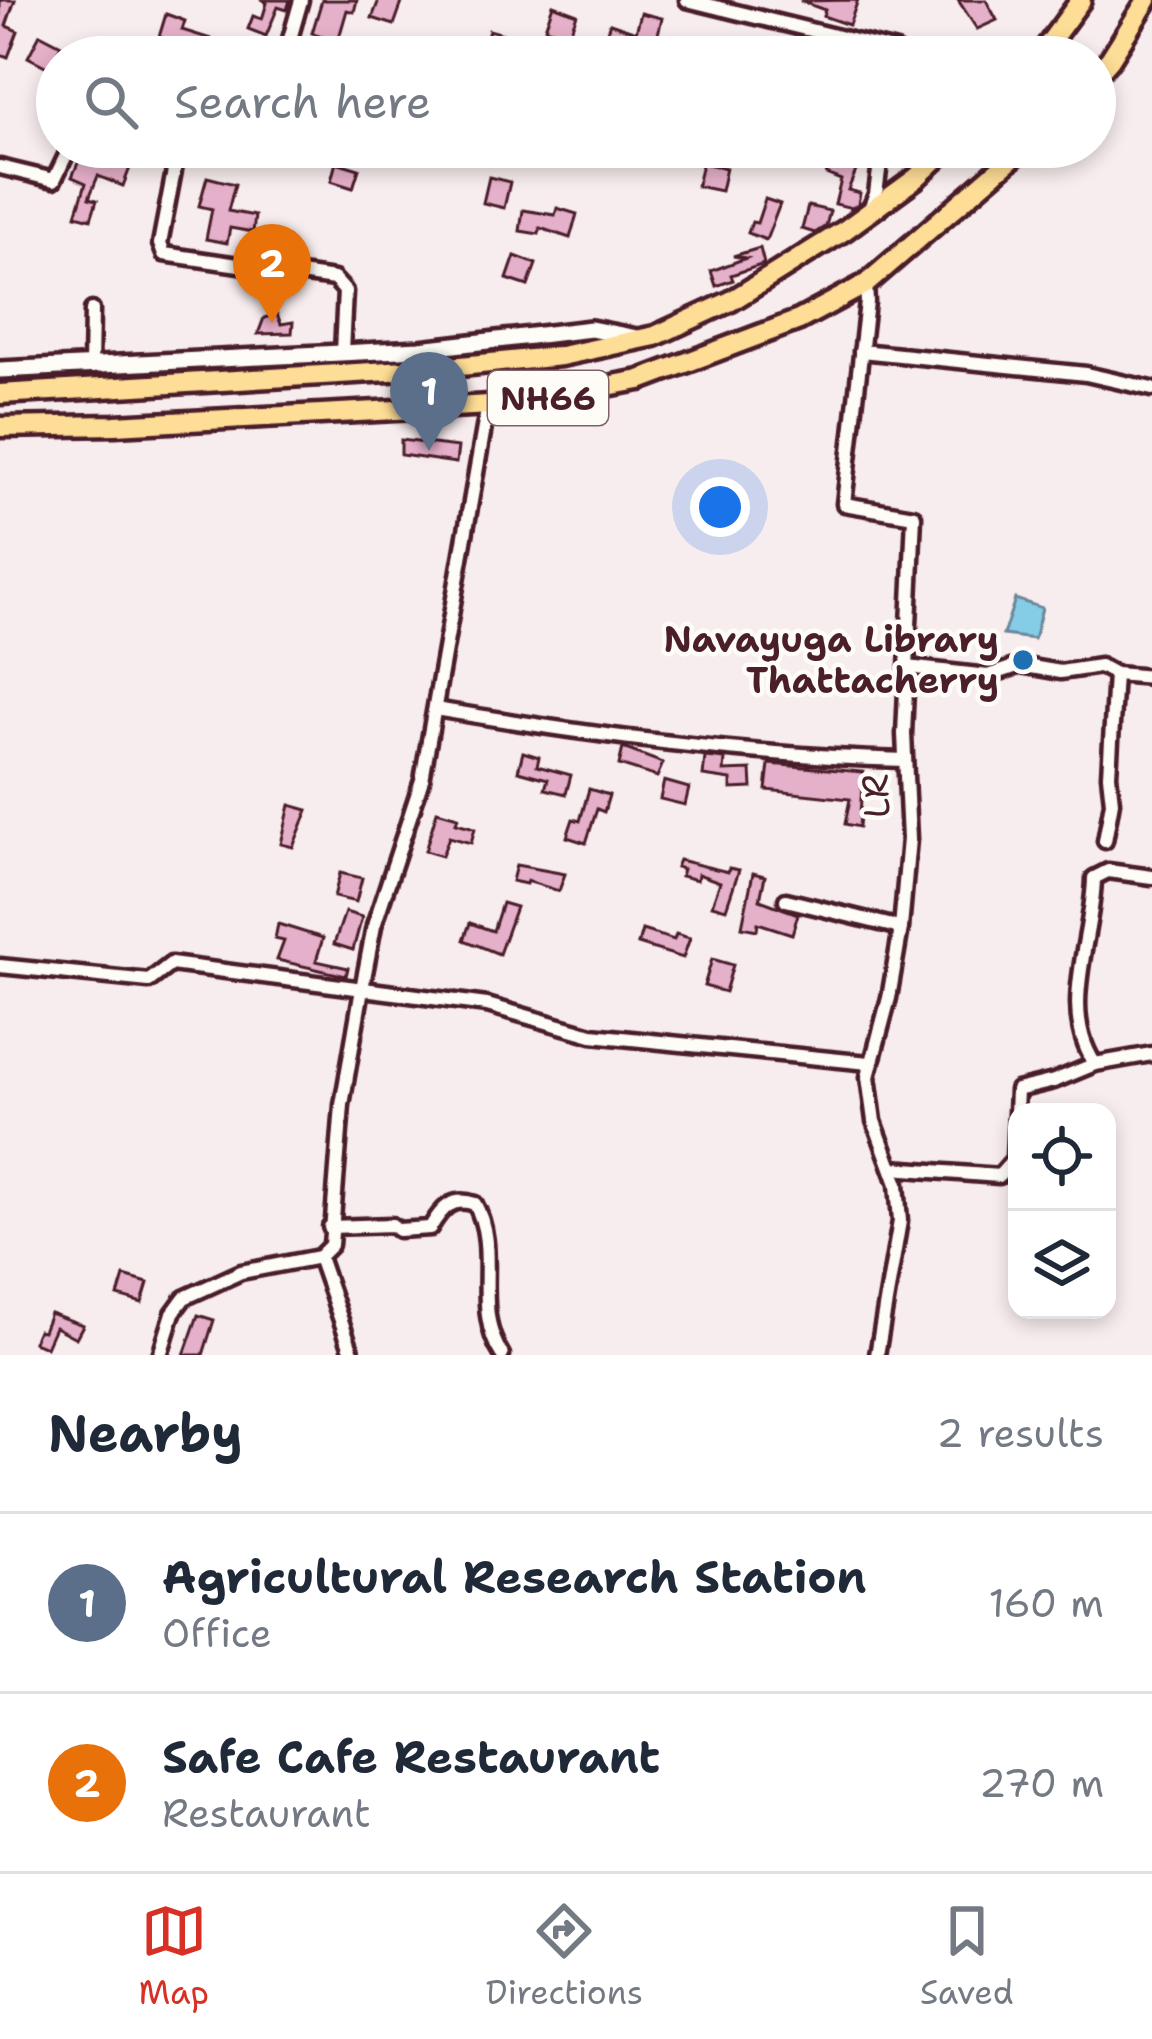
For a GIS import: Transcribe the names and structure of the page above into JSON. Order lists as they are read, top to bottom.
{
  "streets": {
    "highway": ["NH66"],
    "street": ["LR"]
  },
  "crossings": [
    ["NH66", "LR"]
  ],
  "places": ["Navayuga Library Thattacherry"],
  "page": {
    "search": "Search here",
    "pins": ["2", "1"],
    "heading": ["Nearby", "2 results"],
    "list": [
      {
        "mark": "1",
        "name": "Agricultural Research Station",
        "note": "Office",
        "value": "160 m"
      },
      {
        "mark": "2",
        "name": "Safe Cafe Restaurant",
        "note": "Restaurant",
        "value": "270 m"
      }
    ],
    "nav": ["Map", "Directions", "Saved"]
  }
}
